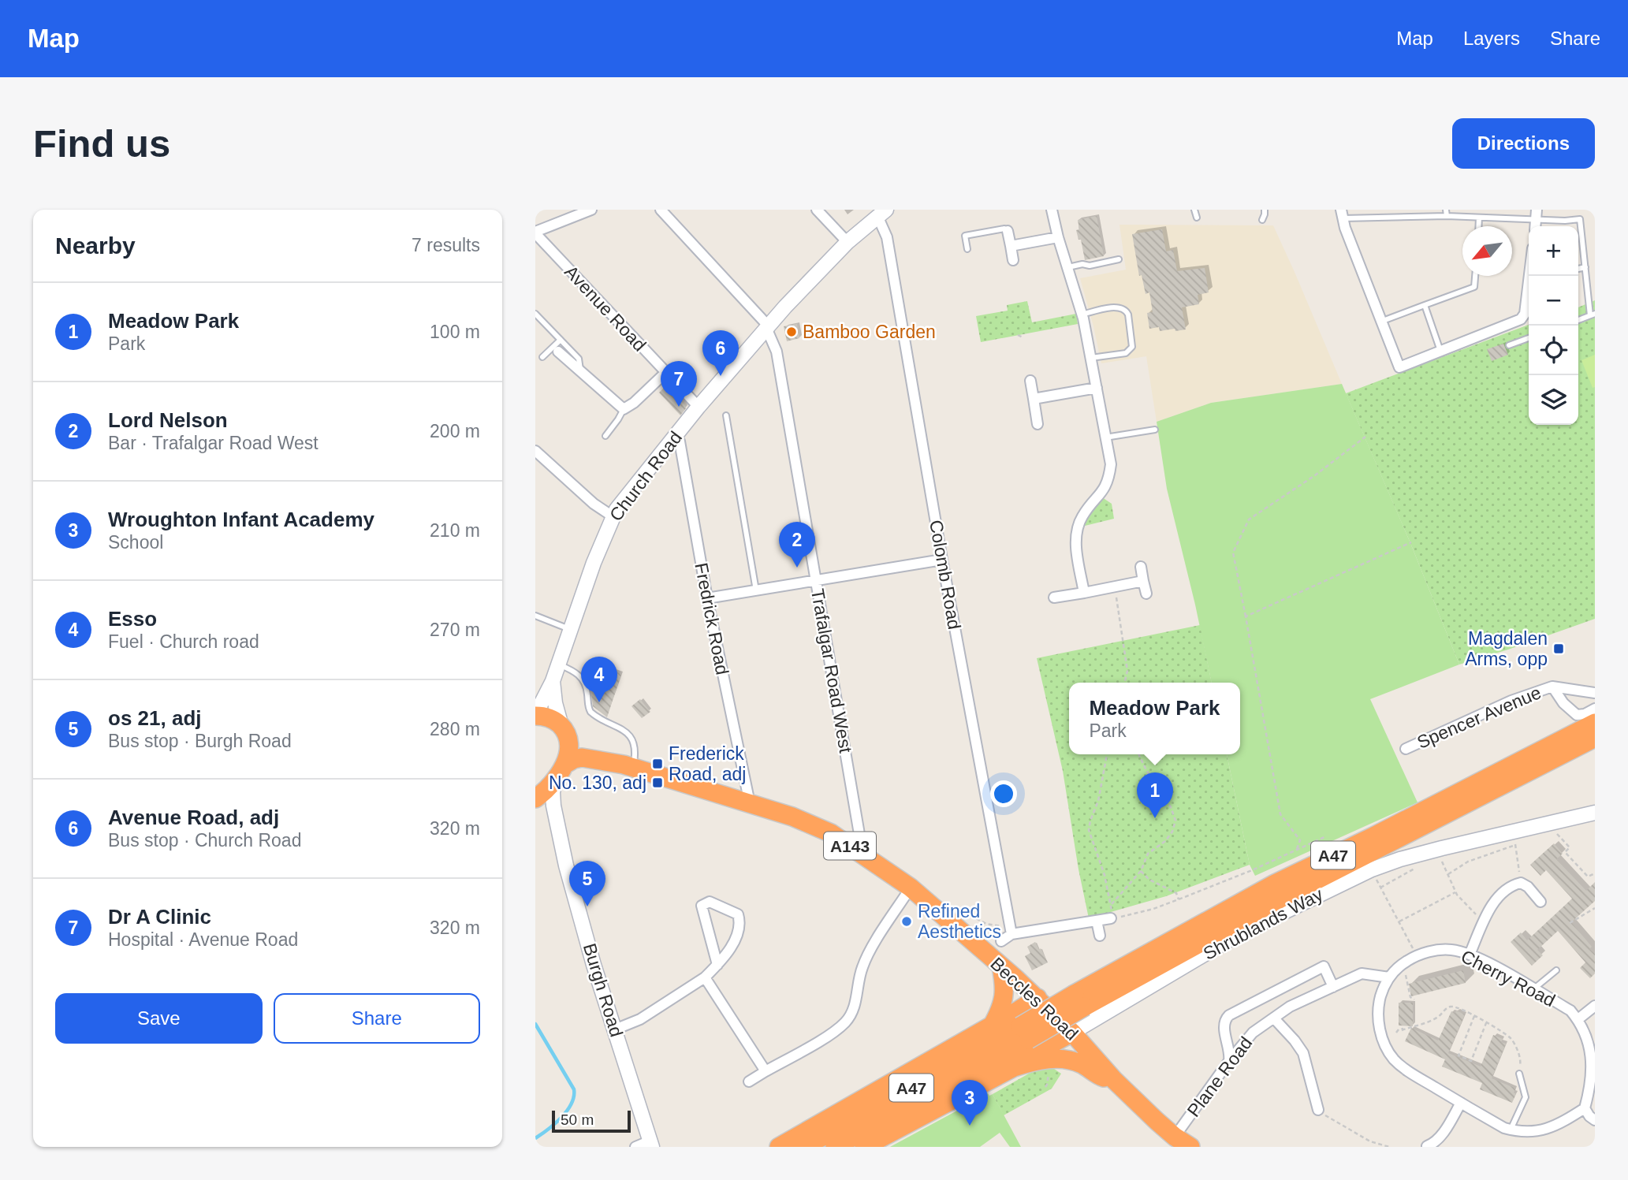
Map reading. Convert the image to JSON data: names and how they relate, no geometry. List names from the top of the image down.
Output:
{
  "streets": {
    "highway": ["A143", "A47", "Beccles Road"],
    "street": [
      "Avenue Road",
      "Church Road",
      "Colomb Road",
      "Fredrick Road",
      "Trafalgar Road West",
      "Spencer Avenue",
      "Shrublands Way",
      "Cherry Road",
      "Burgh Road",
      "Plane Road"
    ]
  },
  "crossings": [
    ["Avenue Road", "Church Road"],
    ["Church Road", "Colomb Road"],
    ["Church Road", "Fredrick Road"],
    ["Church Road", "Trafalgar Road West"],
    ["Fredrick Road", "Beccles Road"],
    ["Trafalgar Road West", "Beccles Road"],
    ["A47", "Shrublands Way"],
    ["A47", "Beccles Road"],
    ["Shrublands Way", "Beccles Road"],
    ["Cherry Road", "Plane Road"],
    ["Burgh Road", "Beccles Road"],
    ["Beccles Road", "Plane Road"]
  ],
  "places": {
    "other": ["Bamboo Garden", "Refined Aesthetics"],
    "transit": ["Magdalen Arms, opp", "Frederick Road, adj", "No. 130, adj"]
  },
  "scale_bar": "50 m",
  "north": "bottom left",
  "page": {
    "header": "Map",
    "nav": ["Map", "Layers", "Share"],
    "buttons": [
      "Directions",
      ["Save", "Share"]
    ],
    "title": "Find us",
    "heading": ["Nearby", "7 results"],
    "map_buttons": ["+", "−"],
    "list": [
      {
        "mark": "1",
        "name": "Meadow Park",
        "note": "Park",
        "value": "100 m"
      },
      {
        "mark": "2",
        "name": "Lord Nelson",
        "note": "Bar · Trafalgar Road West",
        "value": "200 m"
      },
      {
        "mark": "3",
        "name": "Wroughton Infant Academy",
        "note": "School",
        "value": "210 m"
      },
      {
        "mark": "4",
        "name": "Esso",
        "note": "Fuel · Church road",
        "value": "270 m"
      },
      {
        "mark": "5",
        "name": "os 21, adj",
        "note": "Bus stop · Burgh Road",
        "value": "280 m"
      },
      {
        "mark": "6",
        "name": "Avenue Road, adj",
        "note": "Bus stop · Church Road",
        "value": "320 m"
      },
      {
        "mark": "7",
        "name": "Dr A Clinic",
        "note": "Hospital · Avenue Road",
        "value": "320 m"
      }
    ],
    "pins": [
      "6",
      "7",
      "2",
      "4",
      "1",
      "5",
      "3"
    ],
    "popup": ["Meadow Park", "Park"],
    "scale": "50 m"
  }
}
